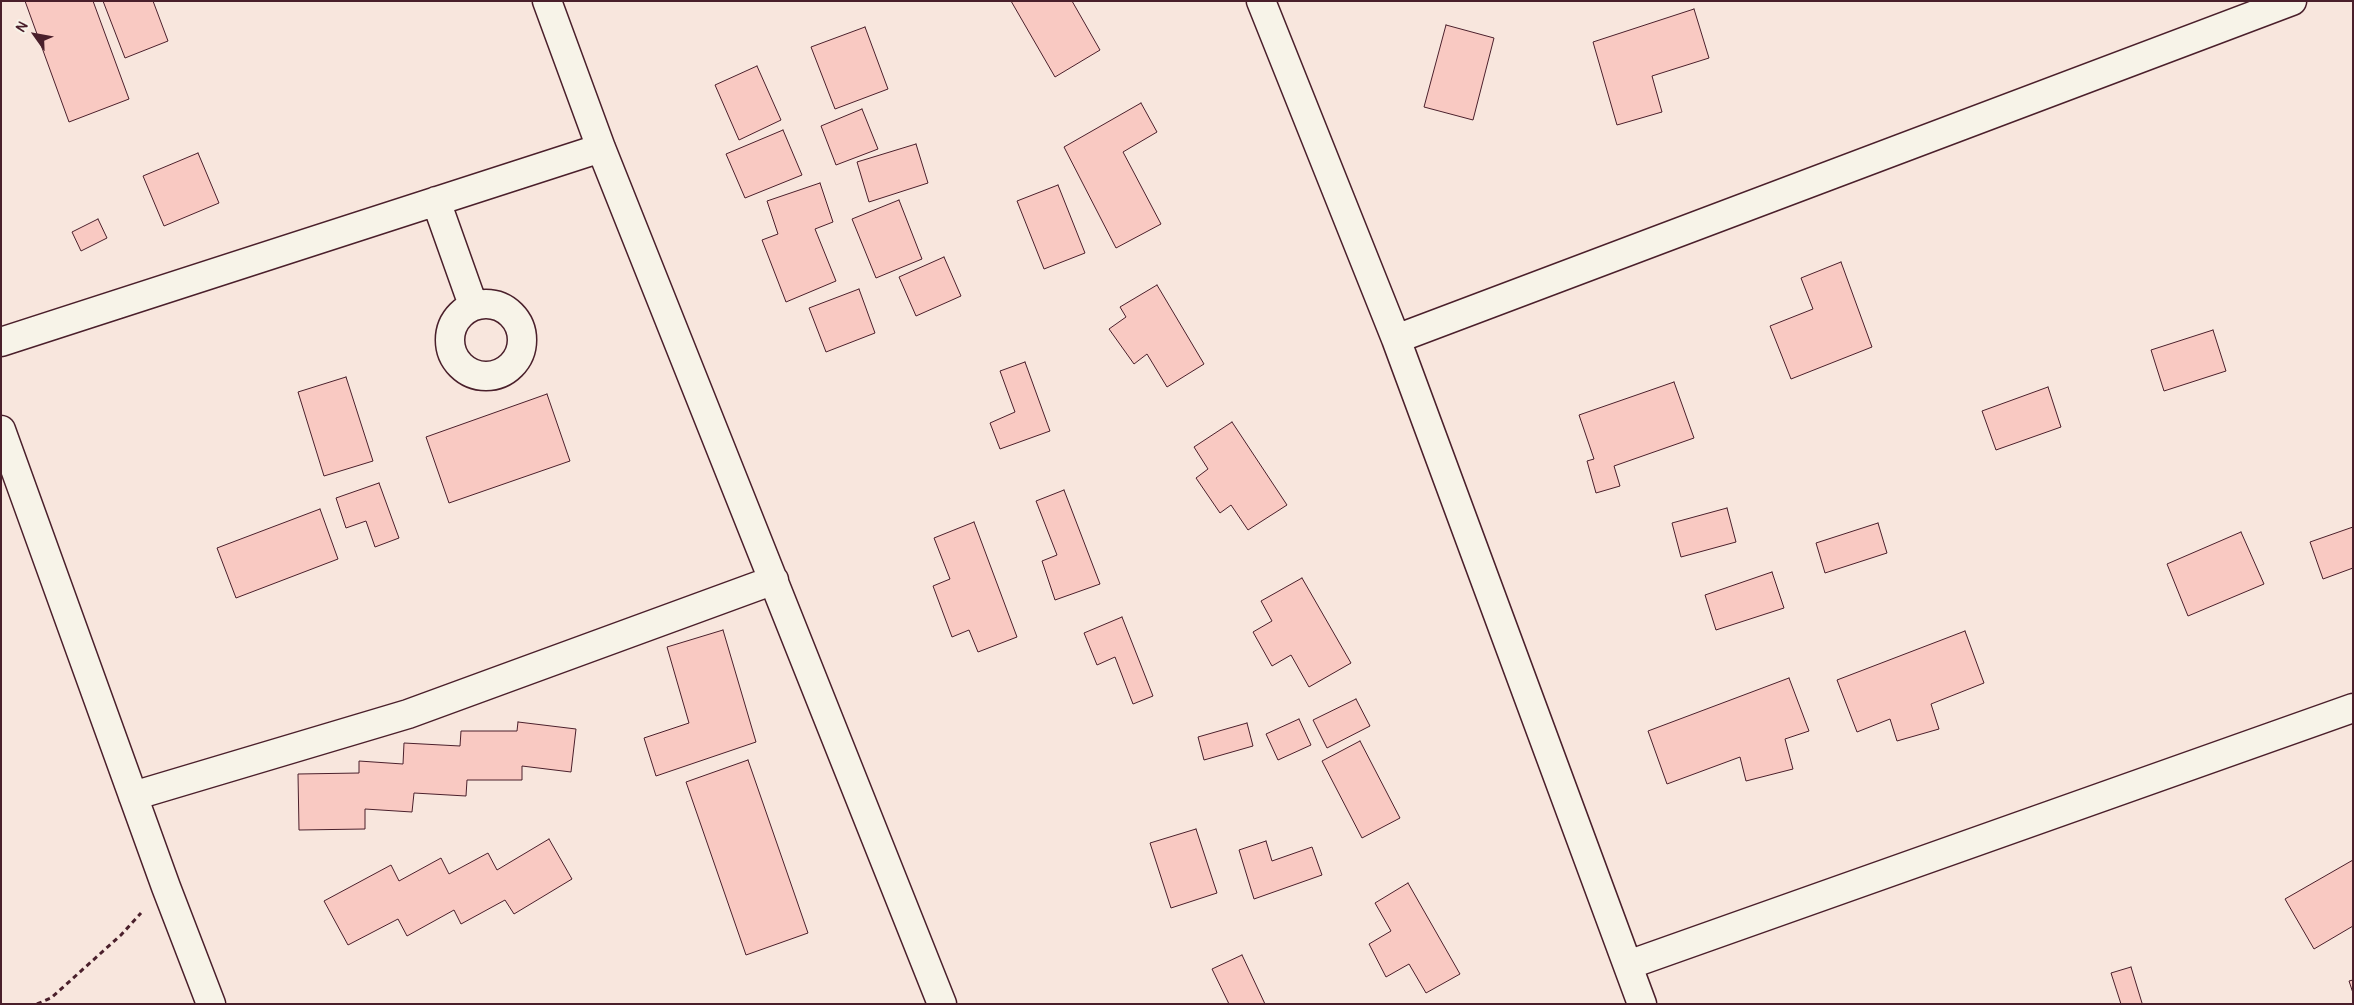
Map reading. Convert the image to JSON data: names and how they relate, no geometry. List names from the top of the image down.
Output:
{
  "north": "top left"
}
